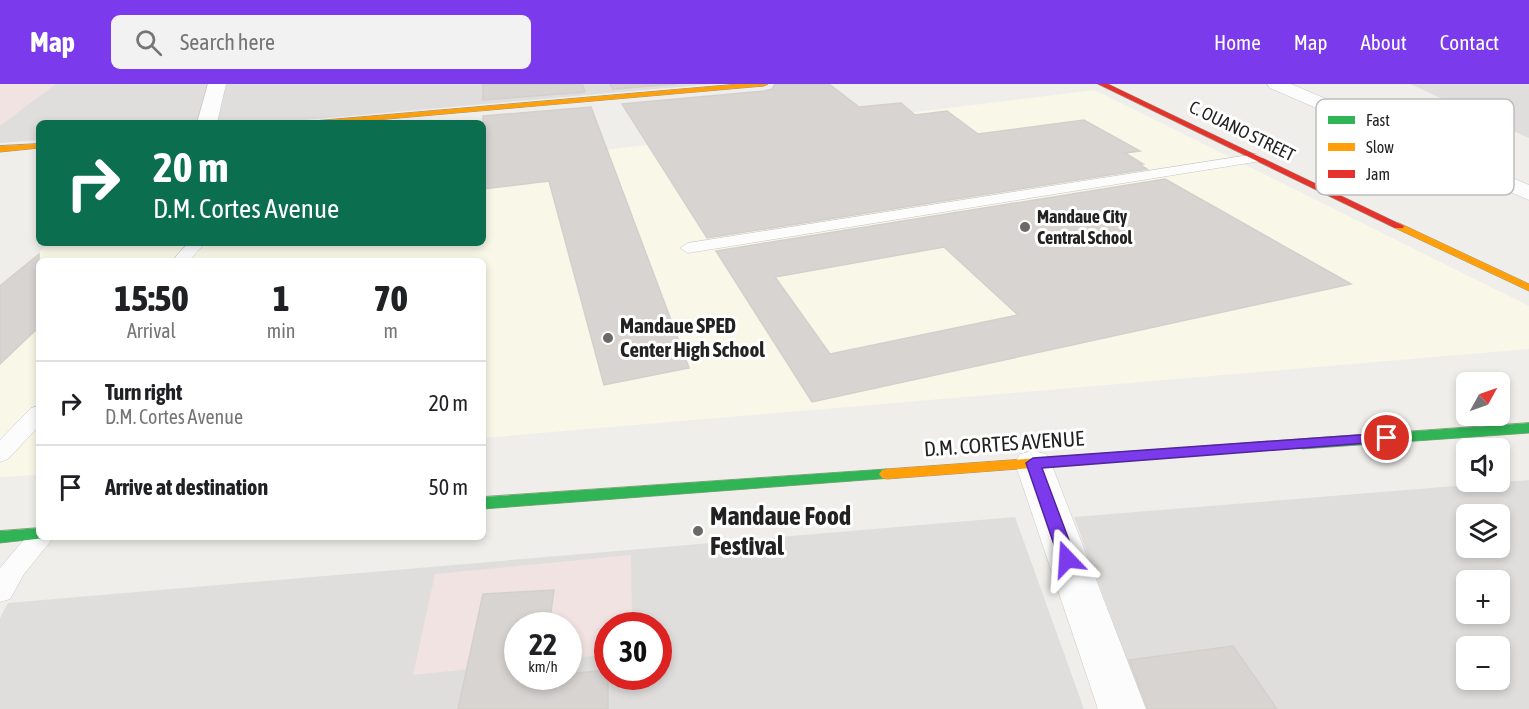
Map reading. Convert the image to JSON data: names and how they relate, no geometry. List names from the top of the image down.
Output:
{
  "streets": {
    "main road": ["C. OUANO STREET", "D.M. CORTES AVENUE"]
  },
  "places": ["Mandaue City Central School", "Mandaue SPED Center High School", "Mandaue Food Festival"],
  "legend": ["Fast", "Slow", "Jam"],
  "north": "top right",
  "page": {
    "header": "Map",
    "search": "Search here",
    "nav": [
      "Home",
      "Map",
      "About",
      "Contact"
    ],
    "turn": ["20 m", "D.M. Cortes Avenue"],
    "eta": [
      "15:50",
      "Arrival",
      "1",
      "min",
      "70",
      "m"
    ],
    "list": [
      {
        "name": "Turn right",
        "note": "D.M. Cortes Avenue",
        "value": "20 m"
      },
      {
        "name": "Arrive at destination",
        "value": "50 m"
      }
    ],
    "map_buttons": ["+", "−"],
    "speed": "22 km/h",
    "limit": "30"
  }
}
